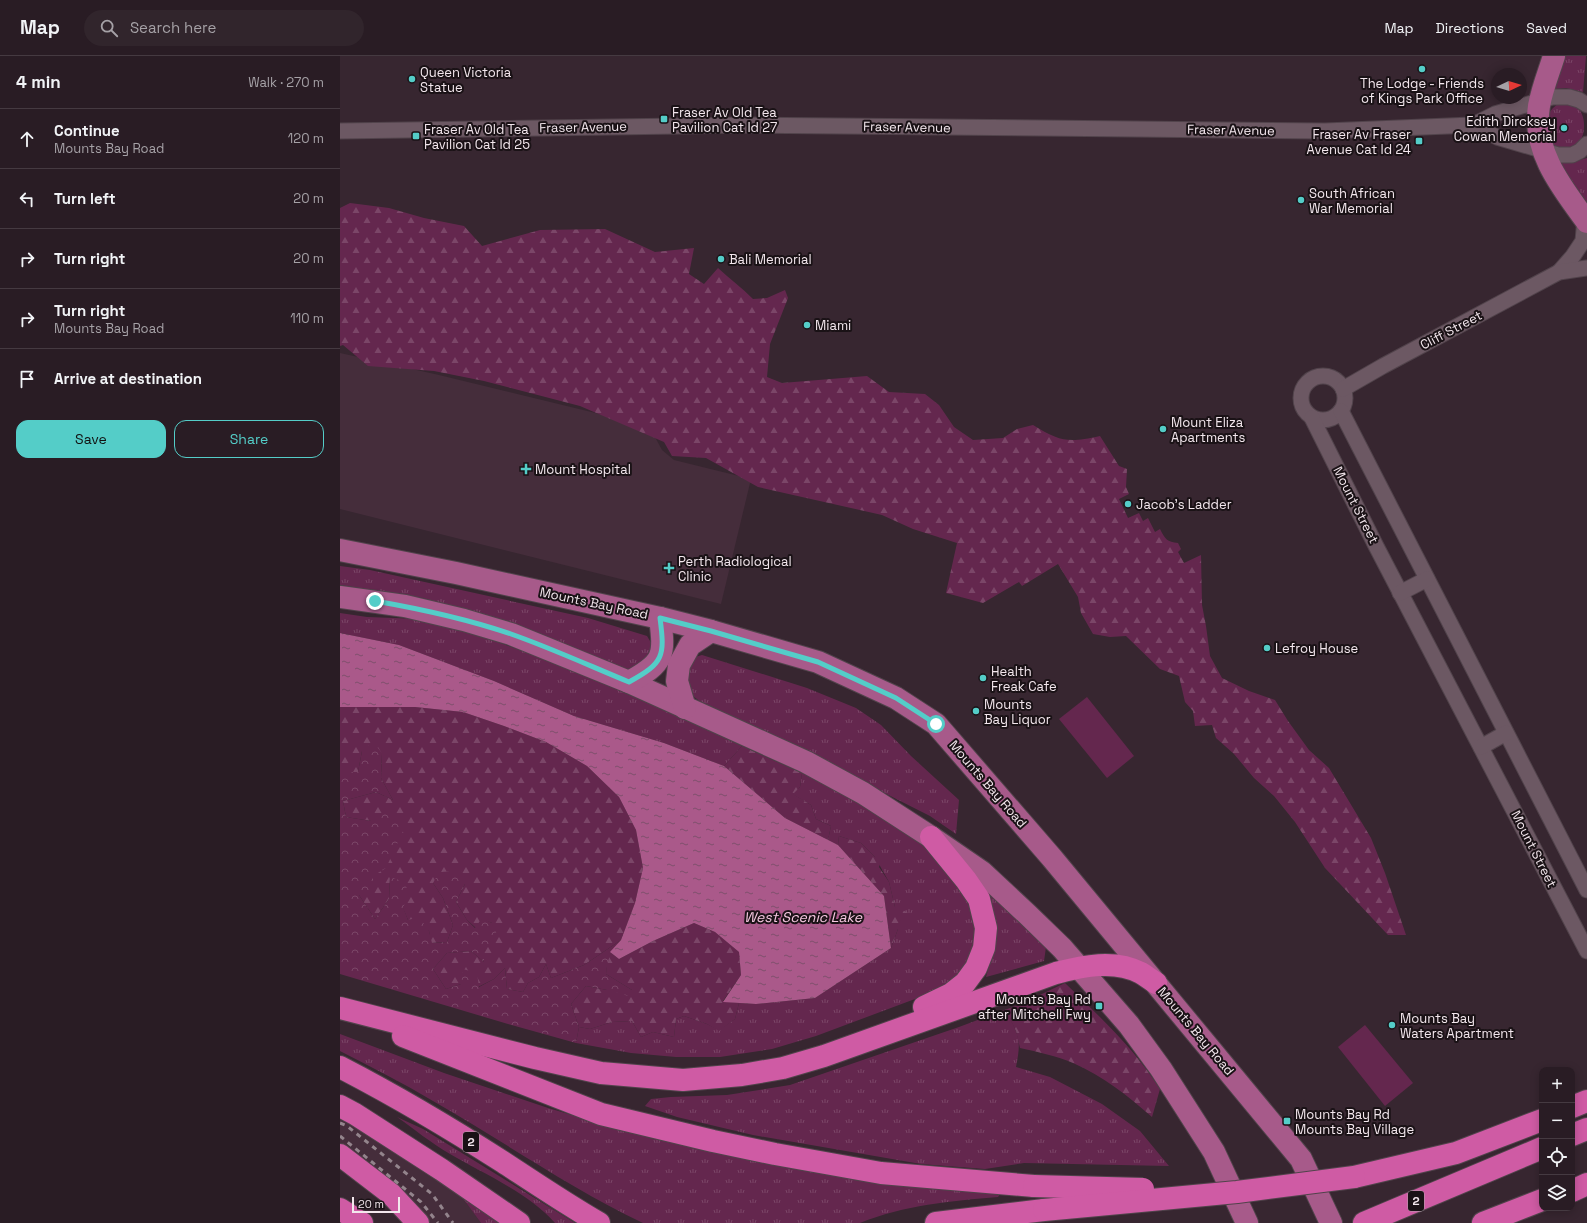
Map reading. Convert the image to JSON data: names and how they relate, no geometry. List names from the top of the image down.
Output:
{
  "streets": {
    "highway": ["2"],
    "main road": ["Mounts Bay Road"],
    "street": ["Fraser Avenue", "Cliff Street", "Mount Street"]
  },
  "crossings": [
    ["Cliff Street", "Mount Street"]
  ],
  "water": ["West Scenic Lake"],
  "places": {
    "other": [
      "The Lodge - Friends of Kings Park Office",
      "Queen Victoria Statue",
      "Edith Dircksey Cowan Memorial",
      "South African War Memorial",
      "Bali Memorial",
      "Miami",
      "Mount Eliza Apartments",
      "Jacob's Ladder",
      "Lefroy House",
      "Health Freak Cafe",
      "Mounts Bay Liquor",
      "Mounts Bay Waters Apartment"
    ],
    "transit": [
      "Fraser Av Old Tea Pavilion Cat Id 27",
      "Fraser Av Old Tea Pavilion Cat Id 25",
      "Fraser Av Fraser Avenue Cat Id 24",
      "Mounts Bay Rd after Mitchell Fwy",
      "Mounts Bay Rd Mounts Bay Village"
    ],
    "health": ["Mount Hospital", "Perth Radiological Clinic"]
  },
  "scale_bar": "20 m",
  "north": "right",
  "page": {
    "header": "Map",
    "search": "Search here",
    "nav": ["Map", "Directions", "Saved"],
    "heading": ["4 min", "Walk · 270 m"],
    "list": [
      ["Continue", "Mounts Bay Road", "120 m"],
      ["Turn left", "20 m"],
      ["Turn right", "20 m"],
      ["Turn right", "Mounts Bay Road", "110 m"],
      "Arrive at destination"
    ],
    "buttons": ["Save", "Share"],
    "map_buttons": ["+", "−"],
    "scale": "20 m"
  }
}
